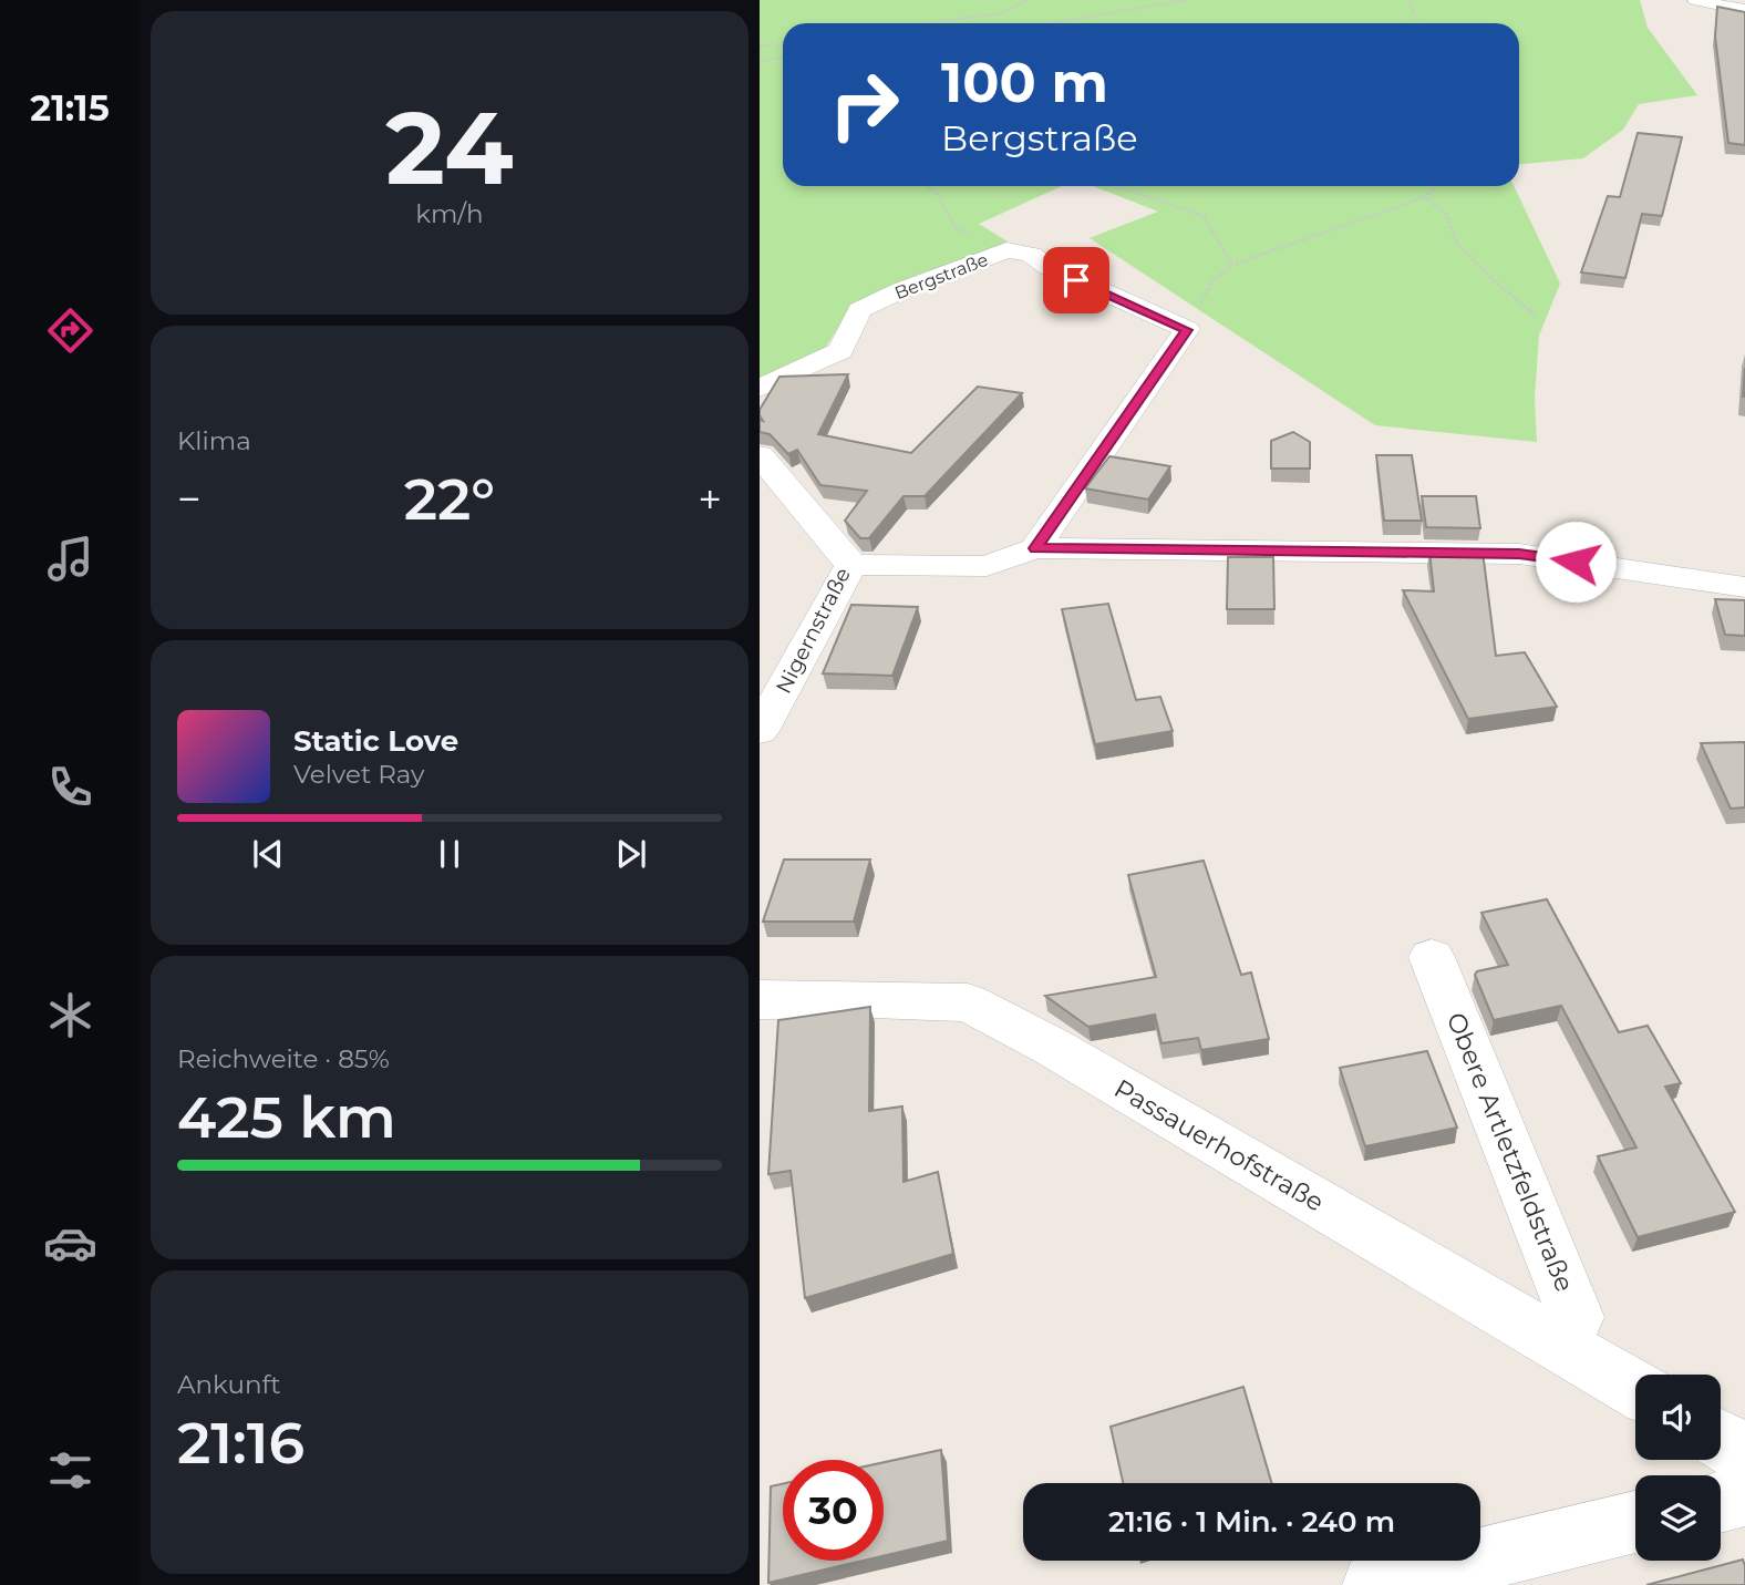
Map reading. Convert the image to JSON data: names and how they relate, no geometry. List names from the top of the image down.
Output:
{
  "streets": {
    "street": [
      "Bergstraße",
      "Nigernstraße",
      "Passauerhofstraße",
      "Obere Artletzfeldstraße"
    ]
  },
  "crossings": [
    ["Passauerhofstraße", "Obere Artletzfeldstraße"]
  ],
  "page": {
    "tabs": "21:15",
    "tile": [
      ["24", "km/h"],
      "Klima",
      ["Reichweite · 85%", "425 km"],
      ["Ankunft", "21:16"]
    ],
    "turn": ["100 m", "Bergstraße"],
    "heat": ["−", "22°", "+"],
    "song": ["Static Love", "Velvet Ray"],
    "limit": "30",
    "trip": "21:16 · 1 Min. · 240 m"
  }
}
